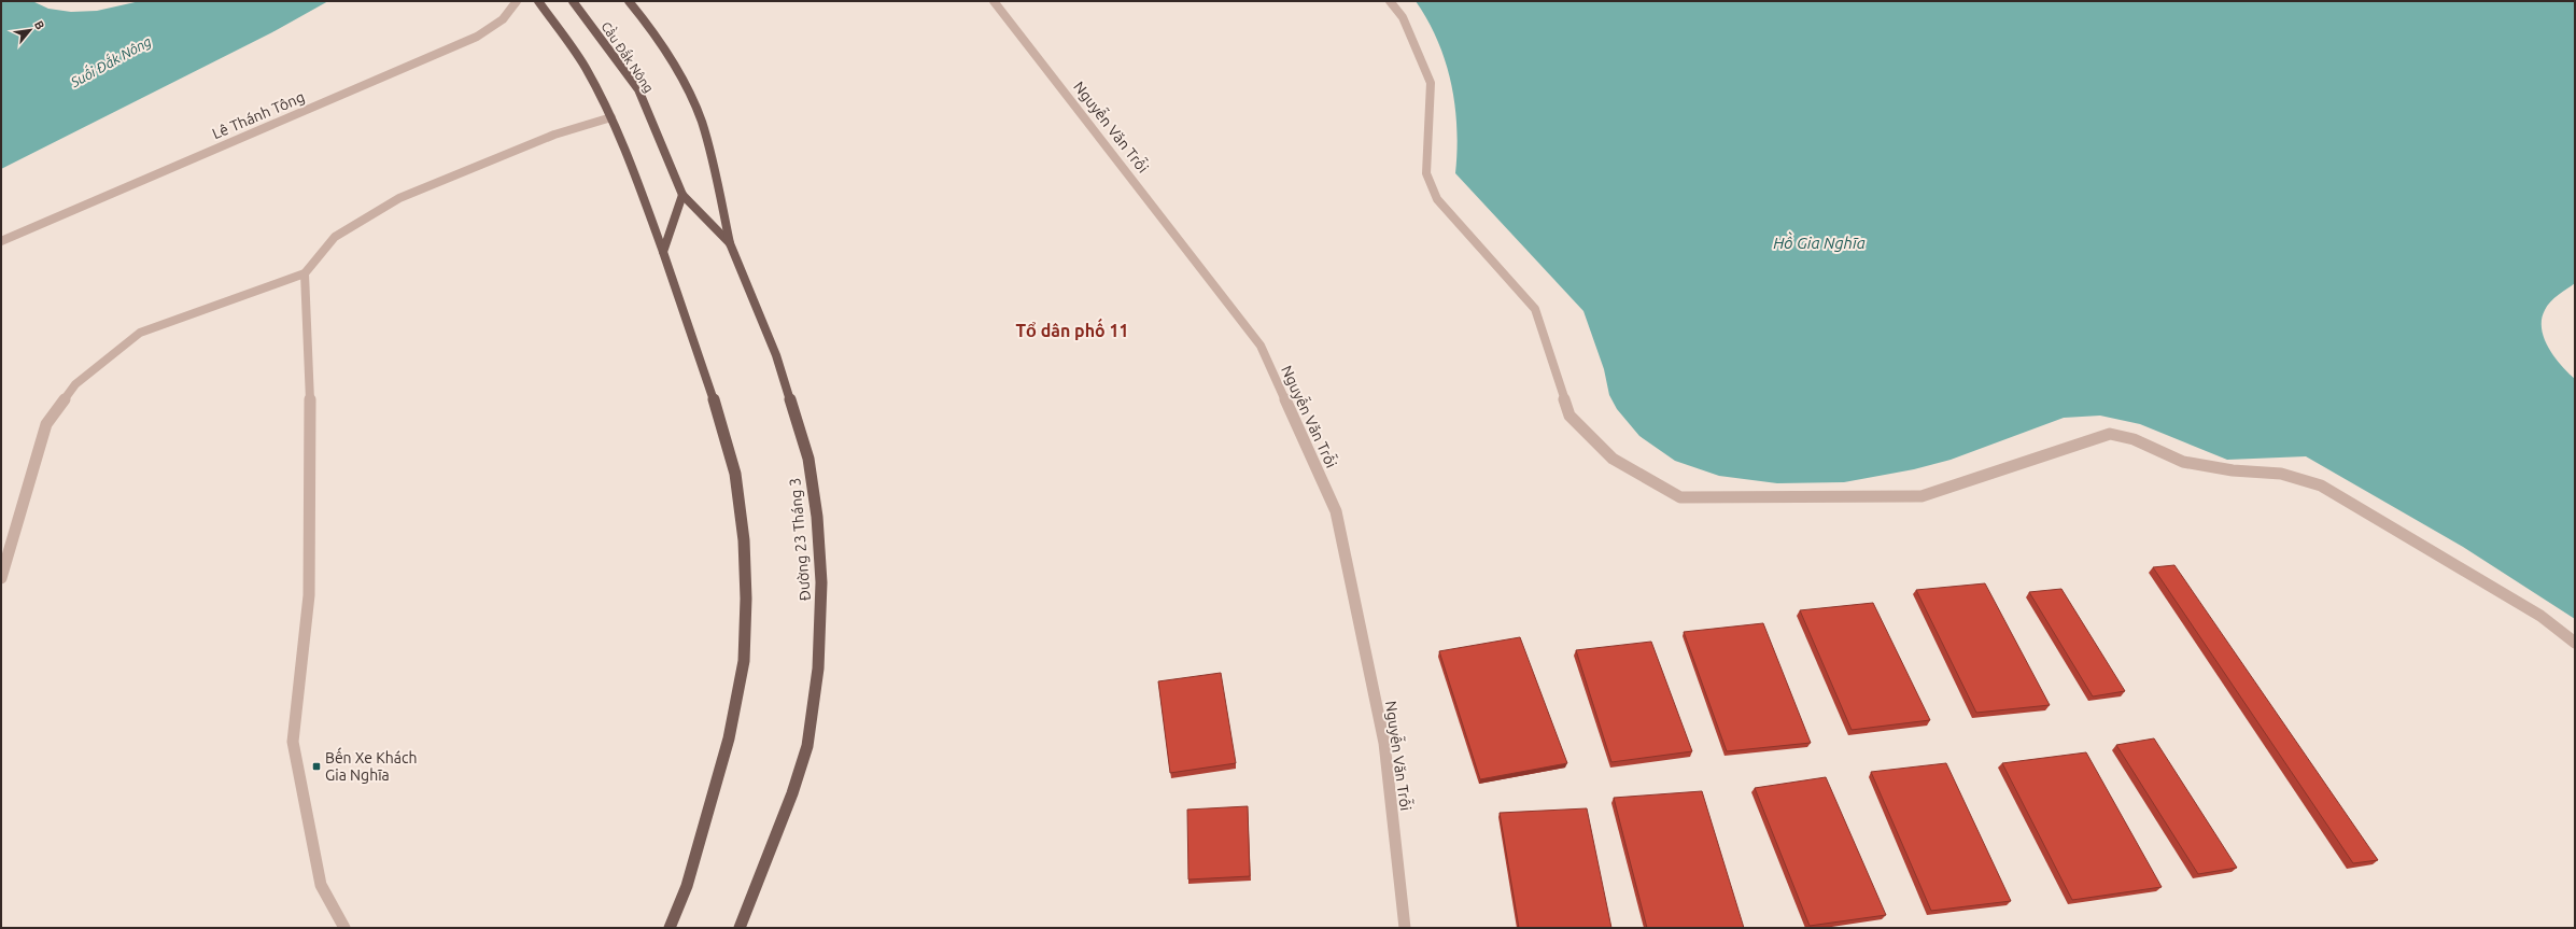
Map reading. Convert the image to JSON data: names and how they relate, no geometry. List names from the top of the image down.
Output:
{
  "streets": {
    "main road": ["Cầu Đắk Nông", "Đường 23 Tháng 3"],
    "street": ["Lê Thánh Tông", "Nguyễn Văn Trỗi"]
  },
  "crossings": [
    ["Cầu Đắk Nông", "Đường 23 Tháng 3"]
  ],
  "districts": ["Tổ dân phố 11"],
  "water": ["Suối Đắk Nông", "Hồ Gia Nghĩa"],
  "places": {
    "transit": ["Bến Xe Khách Gia Nghĩa"]
  },
  "north": "top right"
}
